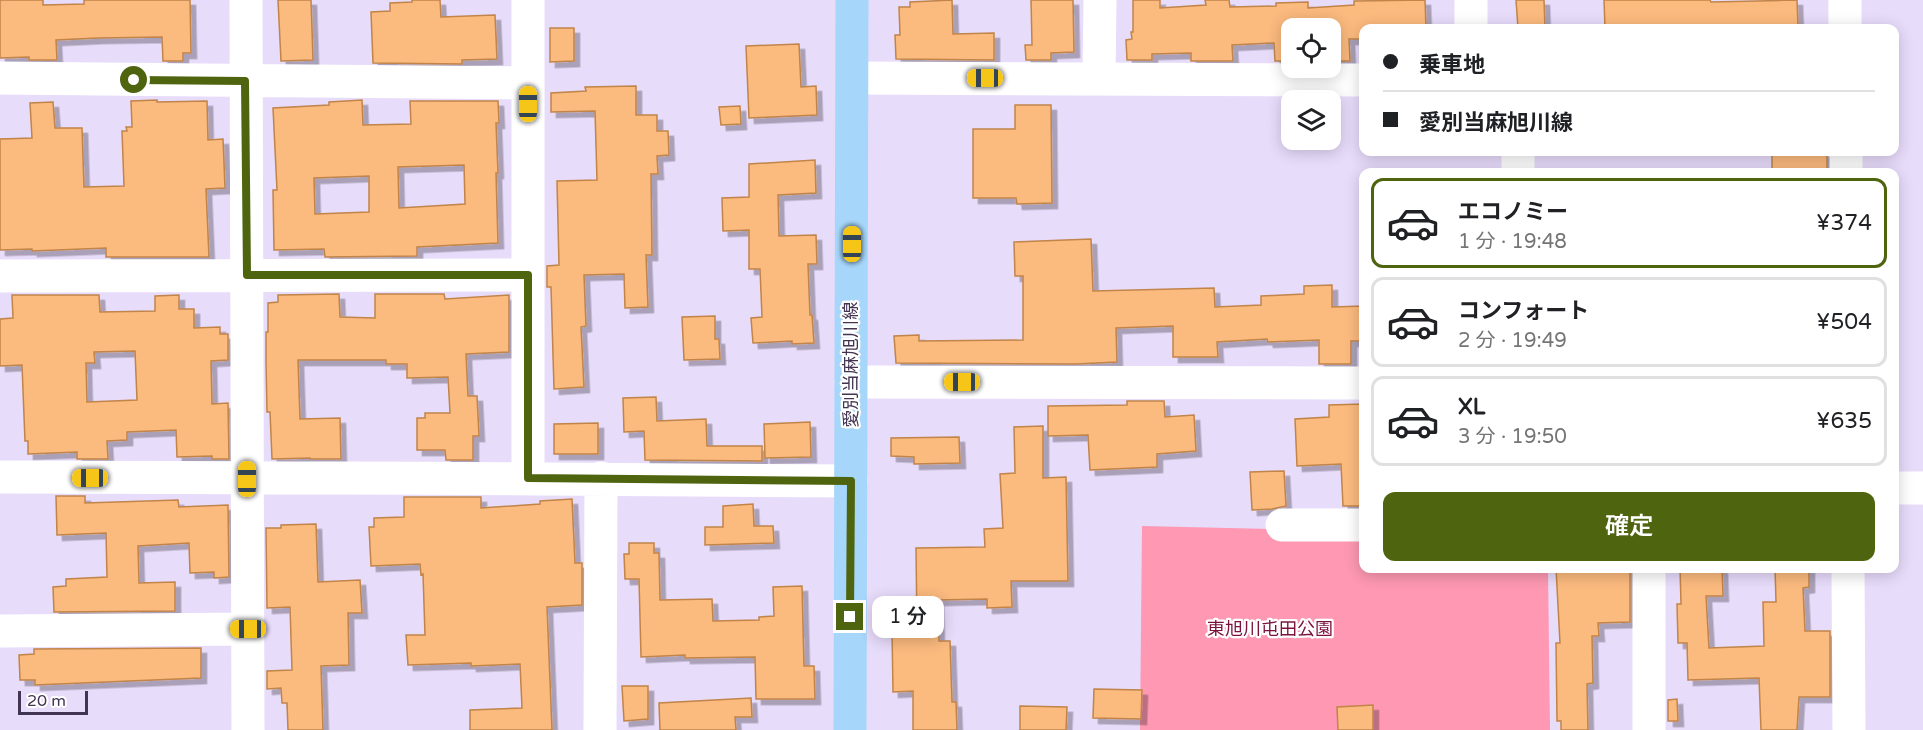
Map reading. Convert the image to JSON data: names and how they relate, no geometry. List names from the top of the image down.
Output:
{
  "streets": {
    "main road": ["愛別当麻旭川線"]
  },
  "parks": ["東旭川屯田公園"],
  "scale_bar": "20 m",
  "page": {
    "banner": ["乗車地", "愛別当麻旭川線"],
    "list": [
      {
        "name": "エコノミー",
        "note": "1 分 · 19:48",
        "value": "¥374"
      },
      {
        "name": "コンフォート",
        "note": "2 分 · 19:49",
        "value": "¥504"
      },
      {
        "name": "XL",
        "note": "3 分 · 19:50",
        "value": "¥635"
      }
    ],
    "buttons": "確定",
    "bubble": "1 分",
    "scale": "20 m"
  }
}
